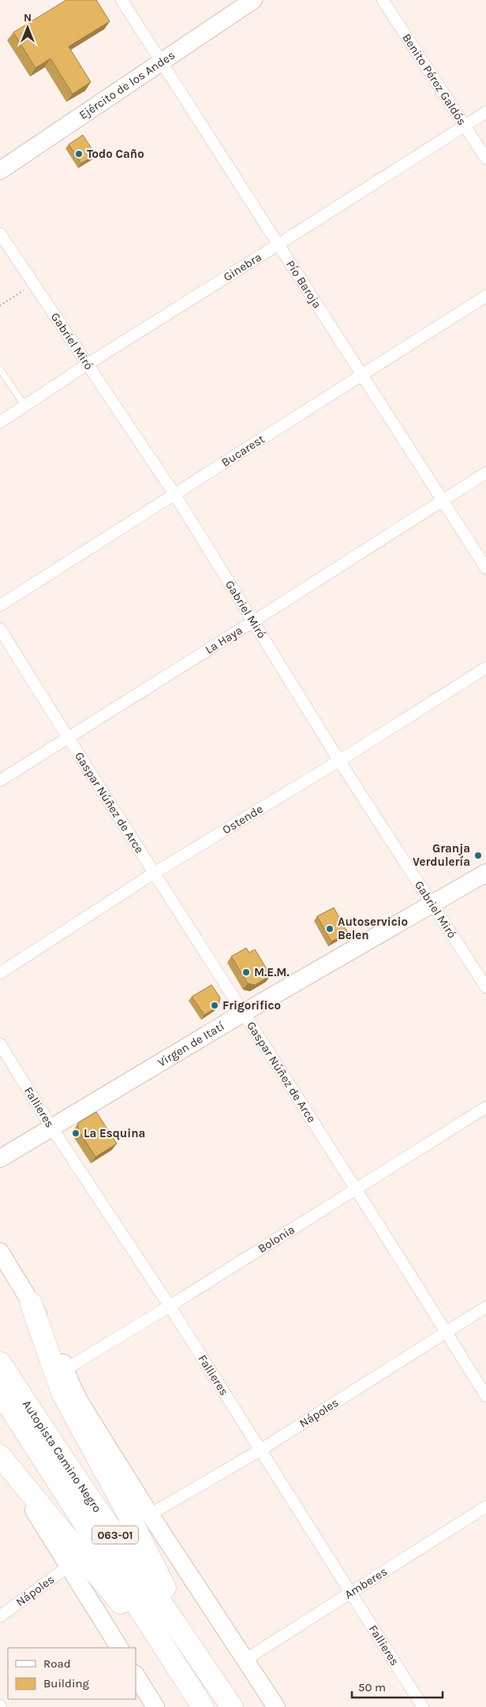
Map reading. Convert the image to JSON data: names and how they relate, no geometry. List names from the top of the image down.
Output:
{
  "streets": {
    "highway": ["Autopista Camino Negro", "063-01"],
    "street": [
      "Benito Pérez Galdós",
      "Ejército de los Andes",
      "Ginebra",
      "Pío Baroja",
      "Gabriel Miró",
      "Bucarest",
      "La Haya",
      "Gaspar Núñez de Arce",
      "Ostende",
      "Virgen de Itatí",
      "Fallieres",
      "Bolonia",
      "Nápoles",
      "Amberes"
    ]
  },
  "crossings": [
    ["Benito Pérez Galdós", "Ginebra"],
    ["Ejército de los Andes", "Pío Baroja"],
    ["Ginebra", "Pío Baroja"],
    ["Ginebra", "Gabriel Miró"],
    ["Pío Baroja", "Bucarest"],
    ["Pío Baroja", "La Haya"],
    ["Gabriel Miró", "Bucarest"],
    ["Gabriel Miró", "La Haya"],
    ["Gabriel Miró", "Ostende"],
    ["Gabriel Miró", "Virgen de Itatí"],
    ["La Haya", "Gaspar Núñez de Arce"],
    ["Gaspar Núñez de Arce", "Ostende"],
    ["Gaspar Núñez de Arce", "Virgen de Itatí"],
    ["Gaspar Núñez de Arce", "Bolonia"],
    ["Gaspar Núñez de Arce", "Nápoles"],
    ["Virgen de Itatí", "Fallieres"],
    ["Fallieres", "Bolonia"],
    ["Fallieres", "Nápoles"],
    ["Fallieres", "Amberes"]
  ],
  "places": [
    "Todo Caño",
    "Granja Verdulería",
    "Autoservicio Belen",
    "M.E.M.",
    "Frigorifico",
    "La Esquina"
  ],
  "legend": ["Road", "Building"],
  "scale_bar": "50 m",
  "north": "top"
}
